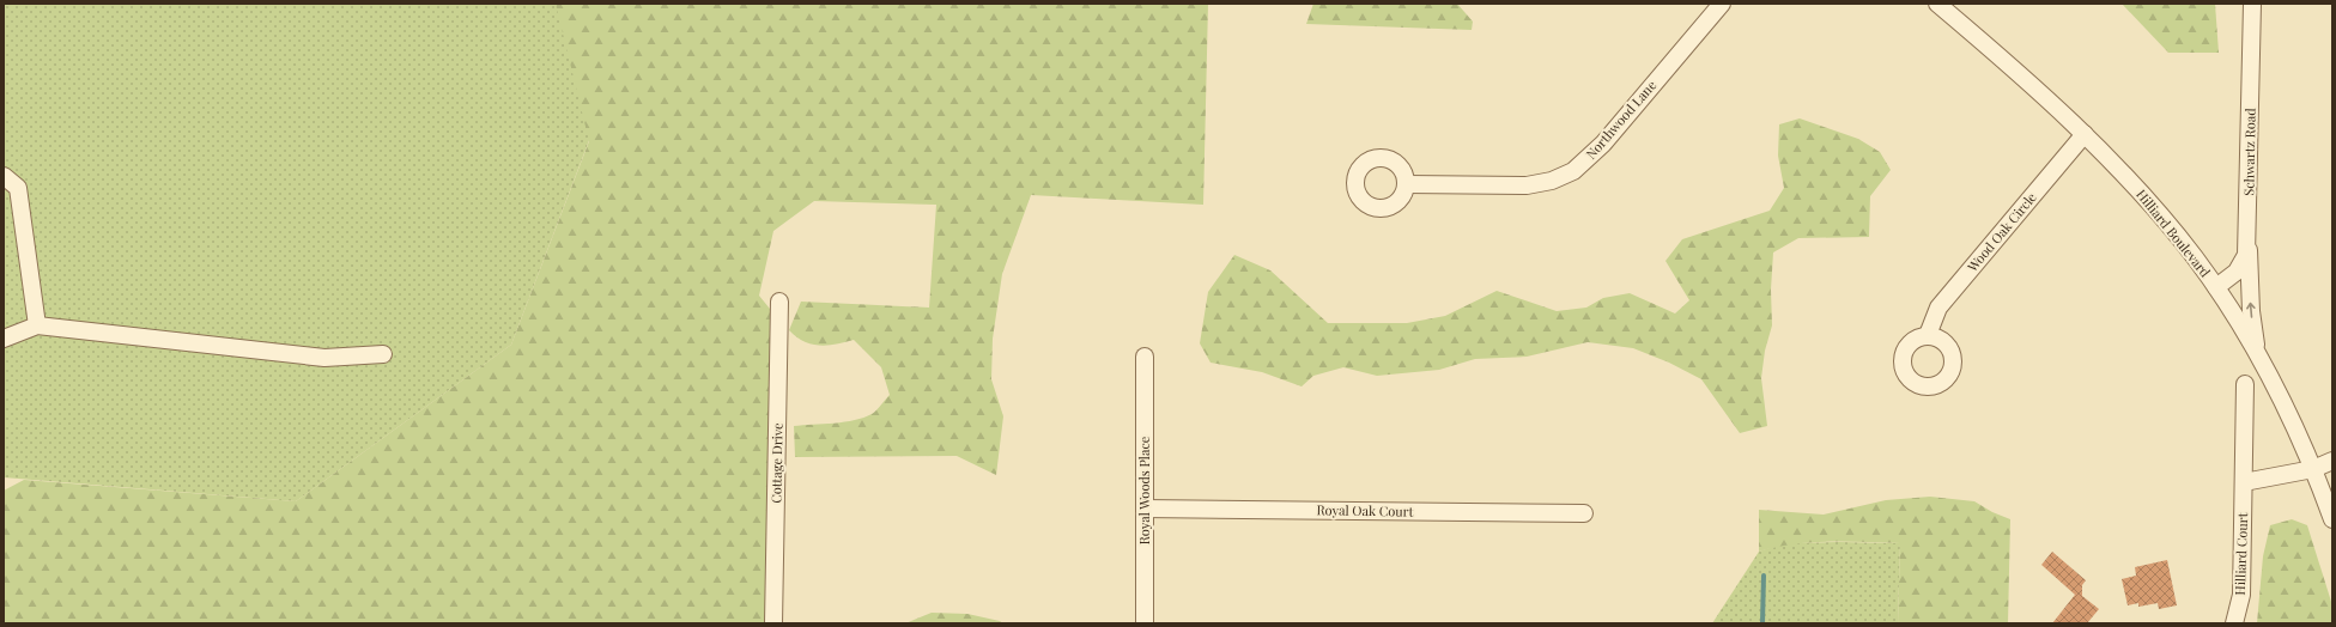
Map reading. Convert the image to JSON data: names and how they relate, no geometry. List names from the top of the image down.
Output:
{
  "streets": {
    "street": [
      "Northwood Lane",
      "Schwartz Road",
      "Wood Oak Circle",
      "Hilliard Boulevard",
      "Cottage Drive",
      "Royal Woods Place",
      "Royal Oak Court",
      "Hilliard Court"
    ]
  },
  "crossings": [
    ["Schwartz Road", "Hilliard Boulevard"],
    ["Wood Oak Circle", "Hilliard Boulevard"],
    ["Royal Woods Place", "Royal Oak Court"]
  ]
}
